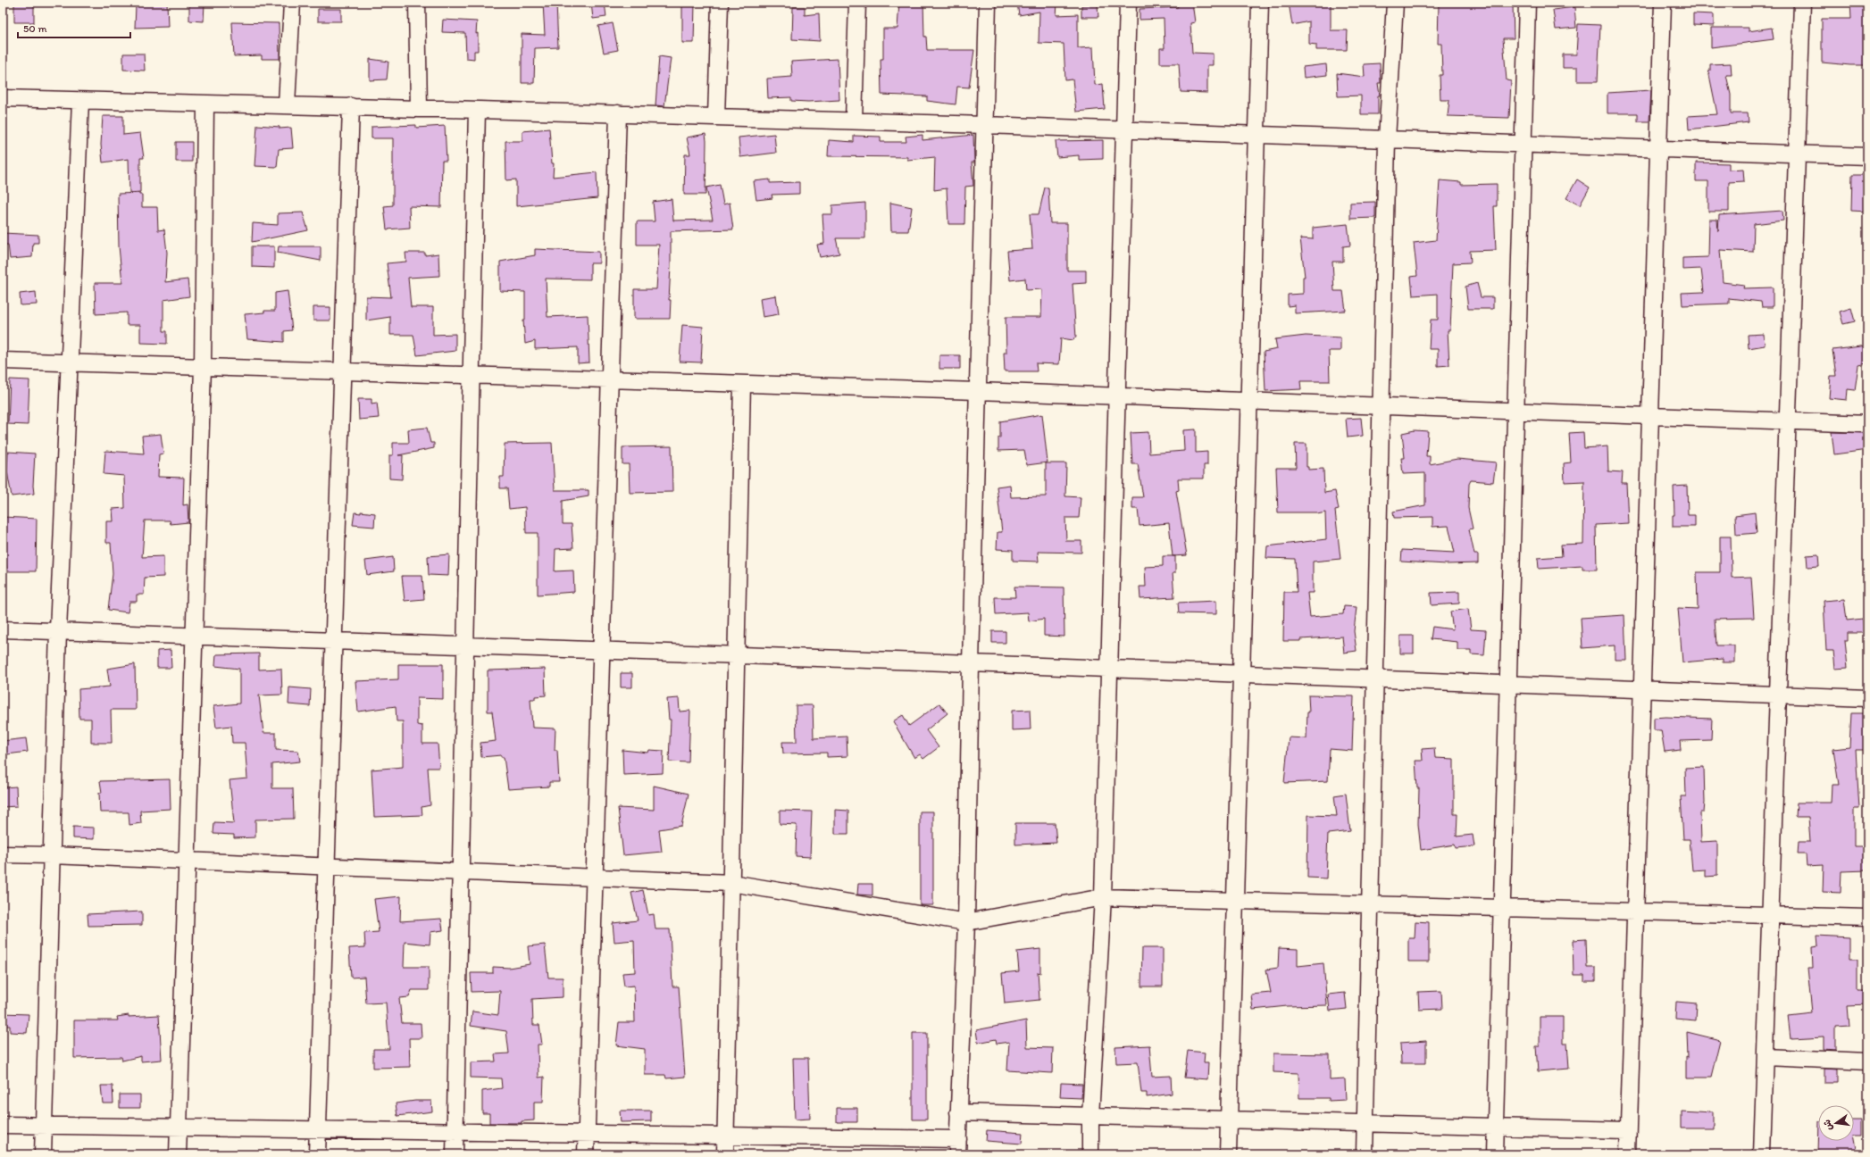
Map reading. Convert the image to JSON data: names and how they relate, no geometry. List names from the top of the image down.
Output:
{
  "scale_bar": "50 m",
  "north": "left"
}
